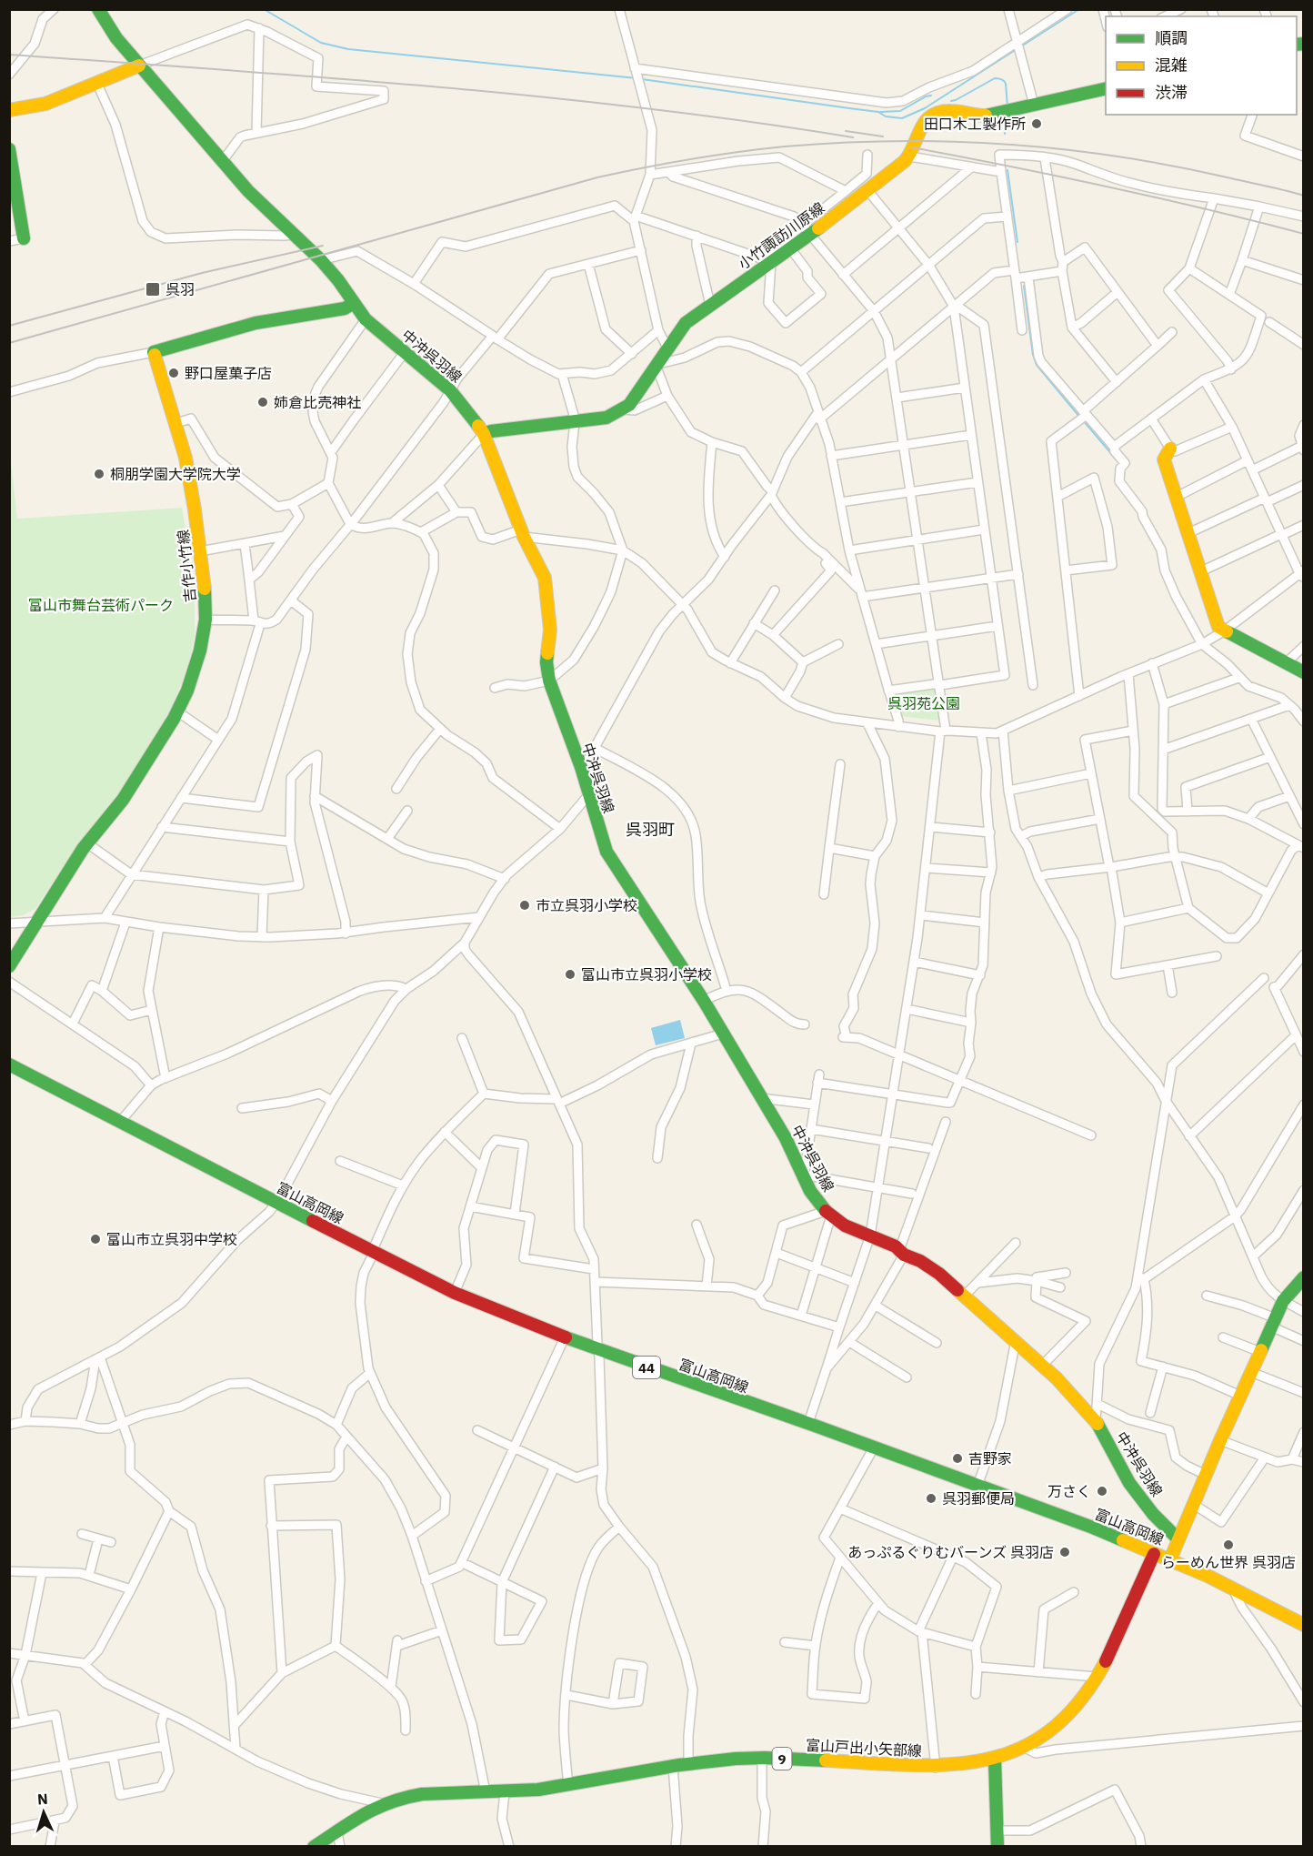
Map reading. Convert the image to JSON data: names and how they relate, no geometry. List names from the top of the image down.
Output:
{
  "streets": {
    "main road": [
      "小竹諏訪川原線",
      "中沖呉羽線",
      "吉作小竹線",
      "富山高岡線",
      "44",
      "富山戸出小矢部線",
      "9"
    ]
  },
  "crossings": [
    ["富山高岡線", "富山戸出小矢部線"]
  ],
  "districts": ["呉羽町"],
  "parks": ["富山市舞台芸術パーク", "呉羽苑公園"],
  "places": {
    "other": [
      "田口木工製作所",
      "野口屋菓子店",
      "姉倉比売神社",
      "桐朋学園大学院大学",
      "市立呉羽小学校",
      "富山市立呉羽小学校",
      "富山市立呉羽中学校",
      "吉野家",
      "万さく",
      "呉羽郵便局",
      "らーめん世界 呉羽店",
      "あっぷるぐりむバーンズ 呉羽店"
    ],
    "transit": ["呉羽"]
  },
  "legend": ["順調", "混雑", "渋滞"],
  "north": "top"
}
